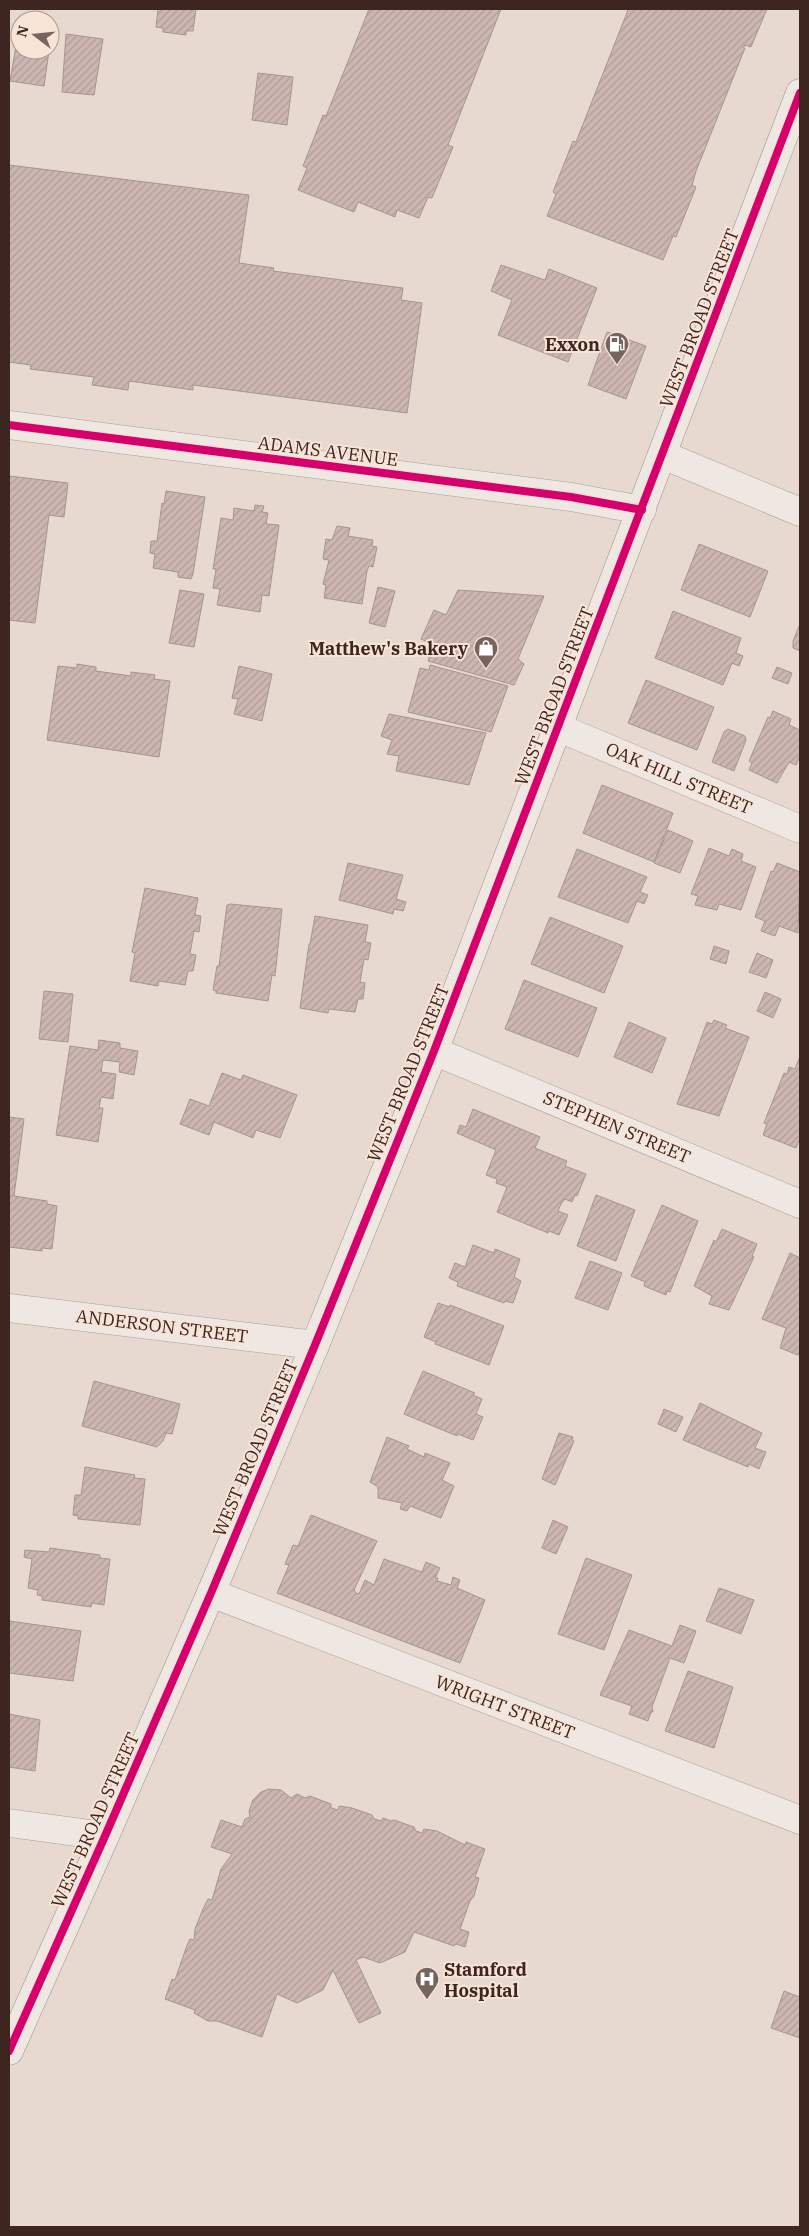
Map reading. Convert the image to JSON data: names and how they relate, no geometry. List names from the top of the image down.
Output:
{
  "streets": {
    "street": [
      "WEST BROAD STREET",
      "ADAMS AVENUE",
      "OAK HILL STREET",
      "STEPHEN STREET",
      "ANDERSON STREET",
      "WRIGHT STREET"
    ]
  },
  "crossings": [
    ["WEST BROAD STREET", "ADAMS AVENUE"],
    ["WEST BROAD STREET", "OAK HILL STREET"],
    ["WEST BROAD STREET", "STEPHEN STREET"],
    ["WEST BROAD STREET", "ANDERSON STREET"],
    ["WEST BROAD STREET", "WRIGHT STREET"]
  ],
  "places": {
    "fuel station": ["Exxon"],
    "shop": ["Matthew's Bakery"],
    "hospital": ["Stamford Hospital"]
  },
  "north": "left"
}
